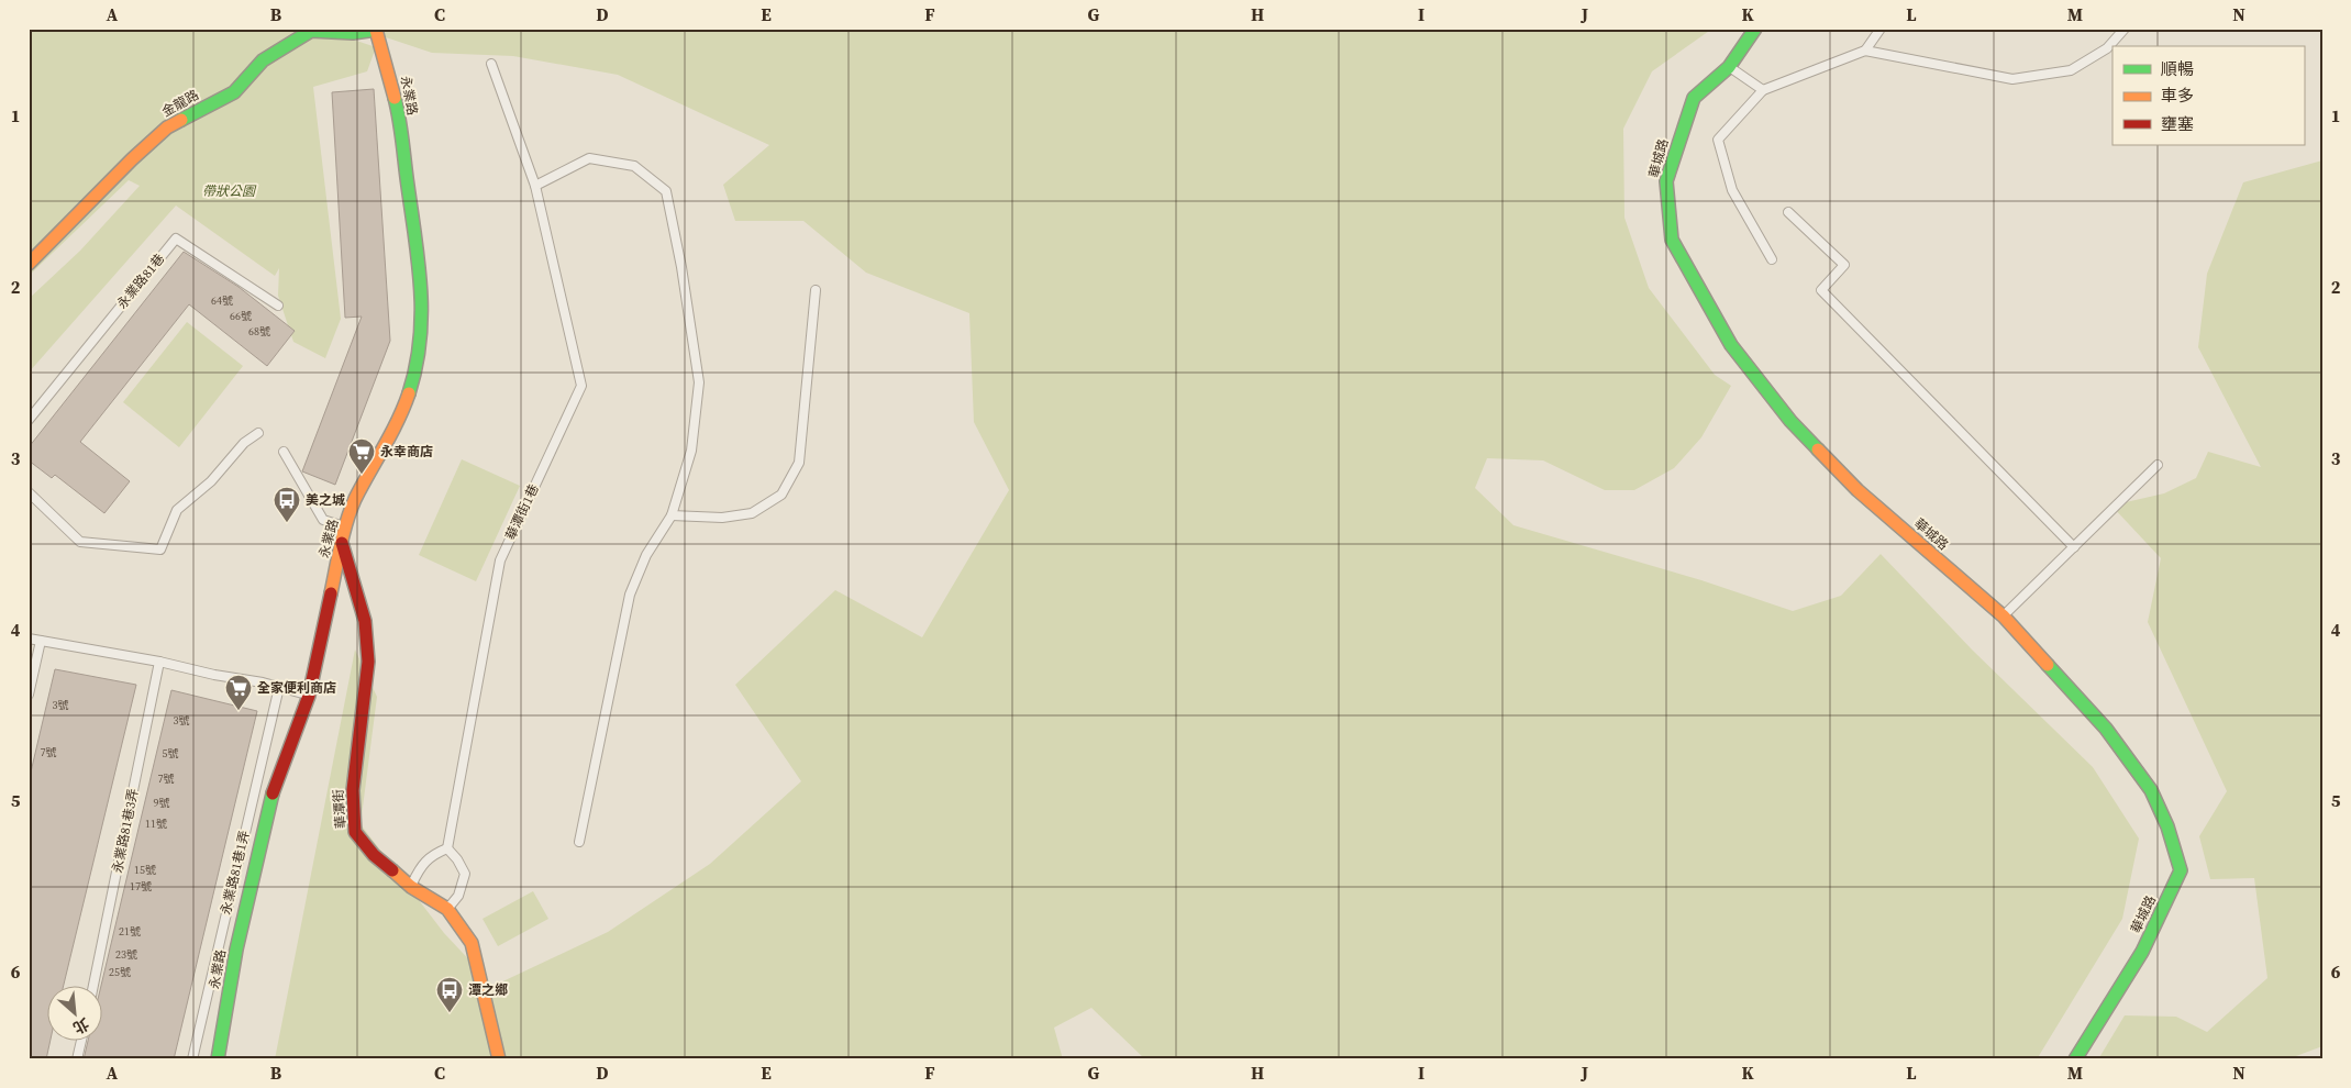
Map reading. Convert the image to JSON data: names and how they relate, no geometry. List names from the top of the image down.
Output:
{
  "streets": {
    "street": [
      "永業路",
      "金龍路",
      "華城路",
      "華潭街"
    ],
    "lane": [
      "永業路81巷",
      "華潭街1巷",
      "永業路81巷3弄",
      "永業路81巷1弄"
    ]
  },
  "crossings": [
    ["永業路", "金龍路"],
    ["永業路", "華潭街"],
    ["華潭街1巷", "華潭街"]
  ],
  "parks": ["帶狀公園"],
  "places": {
    "supermarket": ["永幸商店", "全家便利商店"],
    "bus stop": ["美之城", "潭之鄉"]
  },
  "house_numbers": [
    "64號",
    "66號",
    "68號",
    "3號",
    "3號",
    "7號",
    "5號",
    "7號",
    "9號",
    "11號",
    "15號",
    "17號",
    "21號",
    "23號",
    "25號"
  ],
  "legend": ["順暢", "車多", "壅塞"],
  "north": "bottom right",
  "grid": {
    "columns": [
      "A",
      "B",
      "C",
      "D",
      "E",
      "F",
      "G",
      "H",
      "I",
      "J",
      "K",
      "L",
      "M",
      "N"
    ],
    "rows": [
      "1",
      "2",
      "3",
      "4",
      "5",
      "6"
    ]
  }
}
